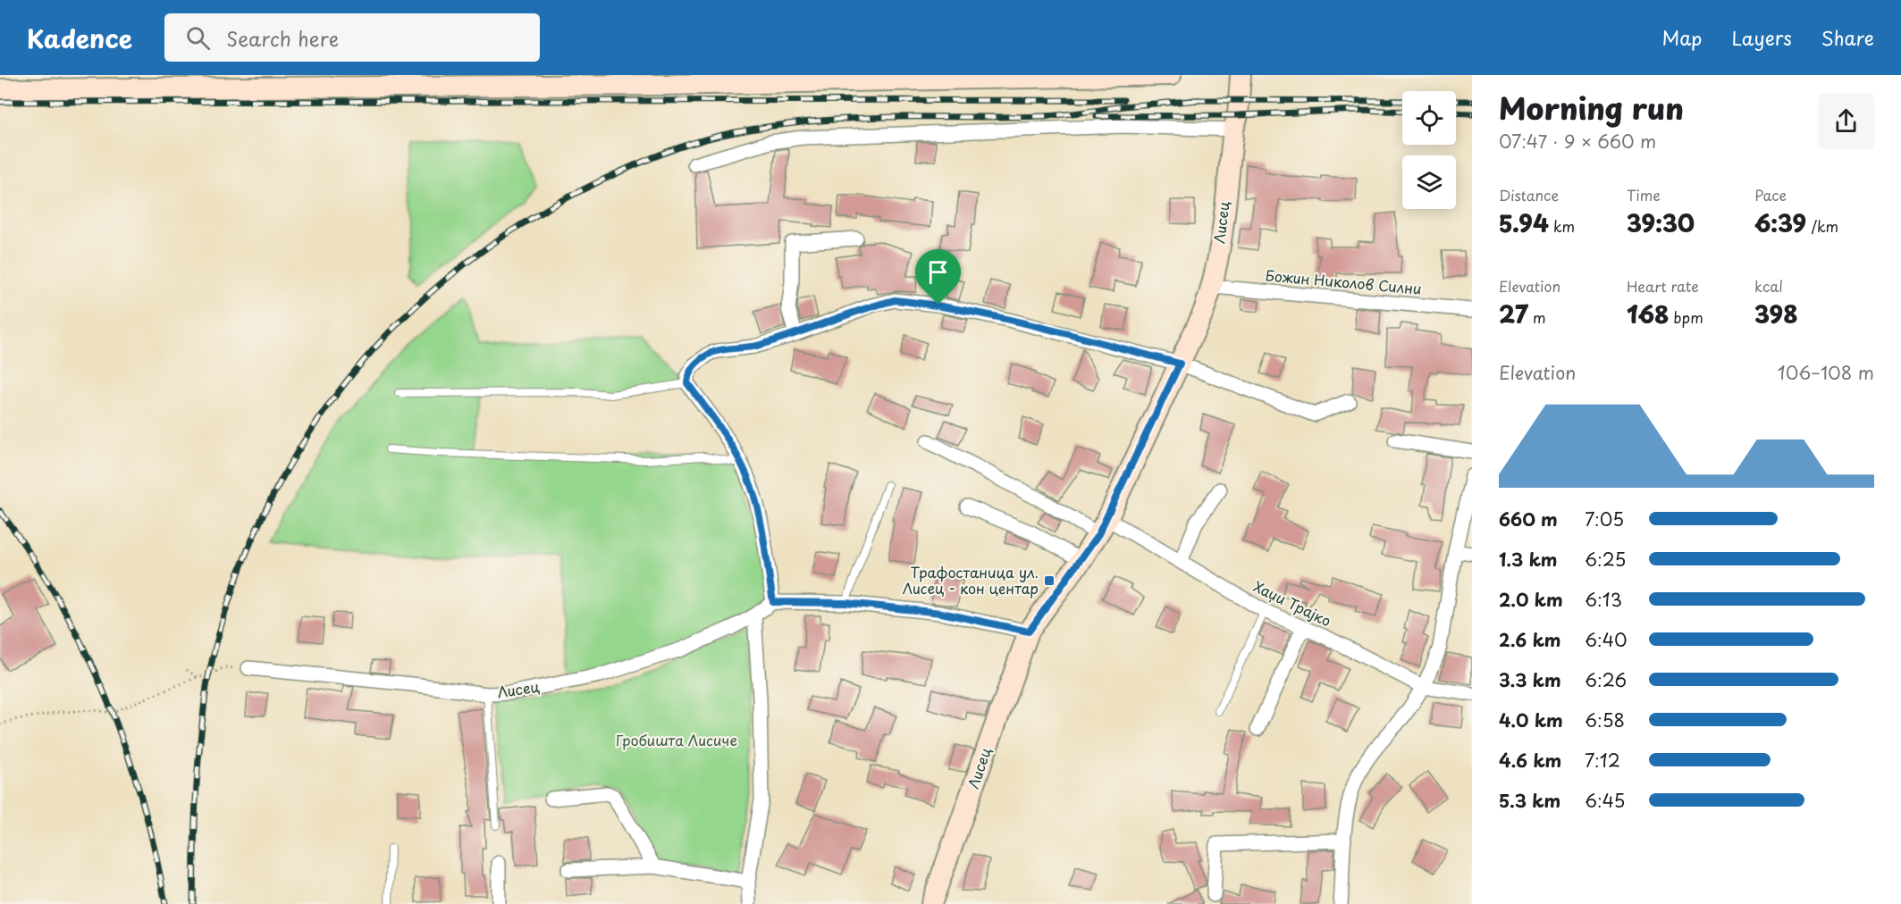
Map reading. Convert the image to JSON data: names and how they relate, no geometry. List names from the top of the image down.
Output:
{
  "streets": {
    "street": ["Лисец", "Божин Николов Силни", "Хаџи Трајко"]
  },
  "crossings": [
    ["Лисец", "Божин Николов Силни"],
    ["Лисец", "Хаџи Трајко"]
  ],
  "parks": ["Гробишта Лисиче"],
  "places": {
    "transit": ["Трафостаница ул. Лисец - кон центар"]
  },
  "page": {
    "header": "Kadence",
    "search": "Search here",
    "nav": ["Map", "Layers", "Share"],
    "heading": ["Morning run", "07:47 · 9 × 660 m"],
    "stats": [
      ["Distance", "5.94 km"],
      ["Time", "39:30"],
      ["Pace", "6:39 /km"],
      ["Elevation", "27 m"],
      ["Heart rate", "168 bpm"],
      ["kcal", "398"]
    ],
    "chart": ["Elevation", "106–108 m"],
    "list": [
      {
        "name": "660 m",
        "note": "7:05"
      },
      {
        "name": "1.3 km",
        "note": "6:25"
      },
      {
        "name": "2.0 km",
        "note": "6:13"
      },
      {
        "name": "2.6 km",
        "note": "6:40"
      },
      {
        "name": "3.3 km",
        "note": "6:26"
      },
      {
        "name": "4.0 km",
        "note": "6:58"
      },
      {
        "name": "4.6 km",
        "note": "7:12"
      },
      {
        "name": "5.3 km",
        "note": "6:45"
      }
    ]
  }
}
